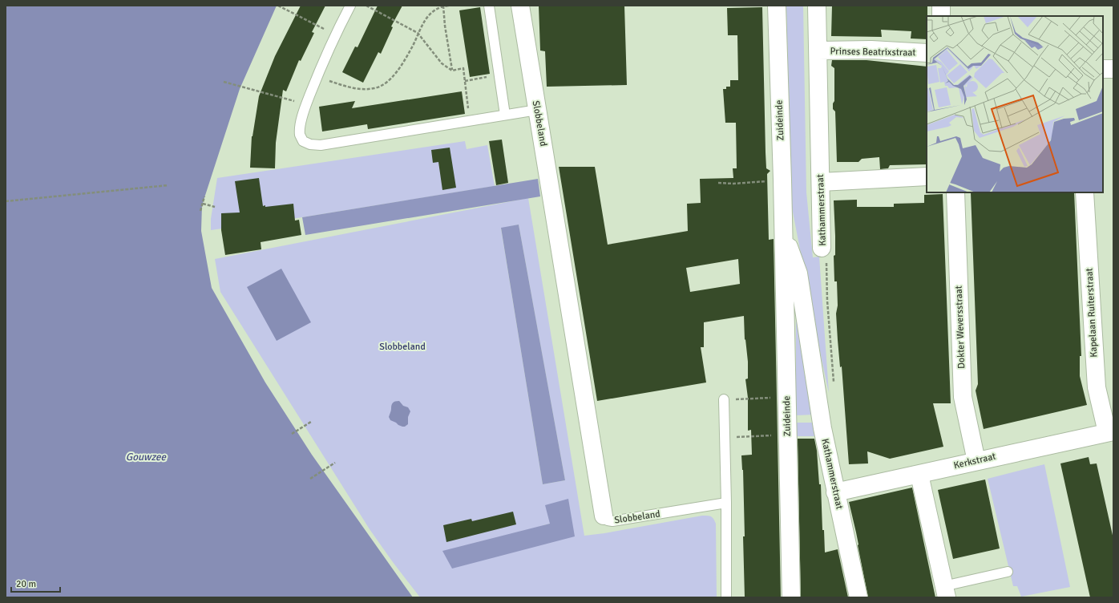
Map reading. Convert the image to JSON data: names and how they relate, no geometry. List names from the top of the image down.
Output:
{
  "streets": {
    "street": [
      "Prinses Beatrixstraat",
      "Zuideinde",
      "Slobbeland",
      "Kathammerstraat",
      "Kapelaan Ruiterstraat",
      "Dokter Weversstraat",
      "Kerkstraat"
    ]
  },
  "crossings": [
    ["Prinses Beatrixstraat", "Kathammerstraat"],
    ["Zuideinde", "Kathammerstraat"],
    ["Kathammerstraat", "Kerkstraat"],
    ["Kapelaan Ruiterstraat", "Kerkstraat"],
    ["Dokter Weversstraat", "Kerkstraat"]
  ],
  "water": ["Gouwzee"],
  "parks": ["Slobbeland"],
  "scale_bar": "20 m"
}
